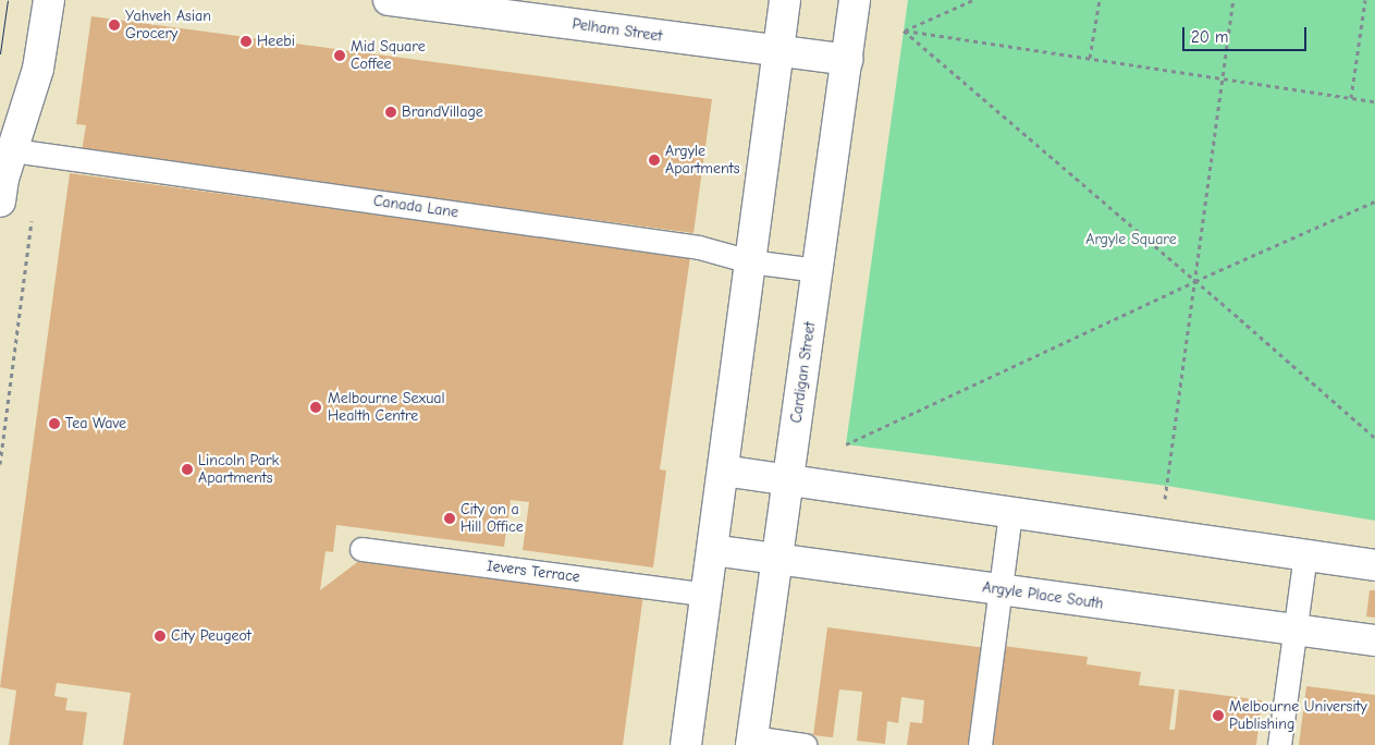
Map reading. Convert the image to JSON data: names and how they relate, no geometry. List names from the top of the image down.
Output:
{
  "streets": {
    "street": ["Pelham Street", "Cardigan Street", "Argyle Place South"],
    "lane": ["Canada Lane", "Ievers Terrace"]
  },
  "crossings": [
    ["Pelham Street", "Cardigan Street"],
    ["Canada Lane", "Cardigan Street"],
    ["Cardigan Street", "Argyle Place South"]
  ],
  "parks": ["Argyle Square"],
  "places": [
    "Yahveh Asian Grocery",
    "Heebi",
    "Mid Square Coffee",
    "BrandVillage",
    "Argyle Apartments",
    "Melbourne Sexual Health Centre",
    "Tea Wave",
    "Lincoln Park Apartments",
    "City on a Hill Office",
    "City Peugeot",
    "Melbourne University Publishing"
  ],
  "scale_bar": "20 m"
}
